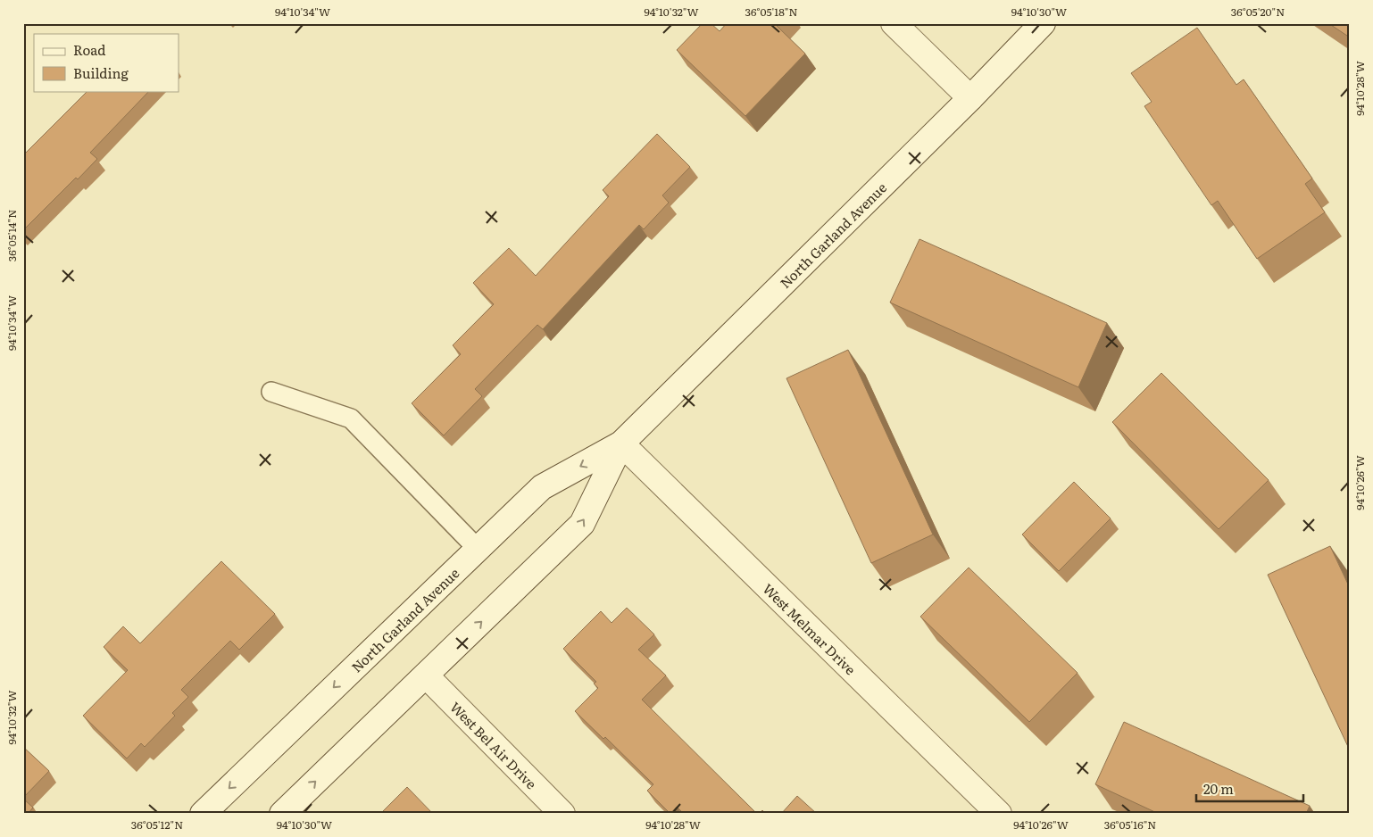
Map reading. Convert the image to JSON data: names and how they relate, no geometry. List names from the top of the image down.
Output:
{
  "streets": {
    "main road": ["North Garland Avenue", "West Melmar Drive", "West Bel Air Drive"]
  },
  "crossings": [
    ["North Garland Avenue", "West Melmar Drive"],
    ["North Garland Avenue", "West Bel Air Drive"]
  ],
  "legend": ["Road", "Building"],
  "scale_bar": "20 m",
  "coordinates": [
    "94°10'34\"W",
    "94°10'32\"W",
    "36°05'18\"N",
    "94°10'30\"W",
    "36°05'20\"N",
    "94°10'28\"W",
    "36°05'14\"N",
    "94°10'26\"W",
    "36°05'12\"N",
    "36°05'16\"N"
  ]
}
